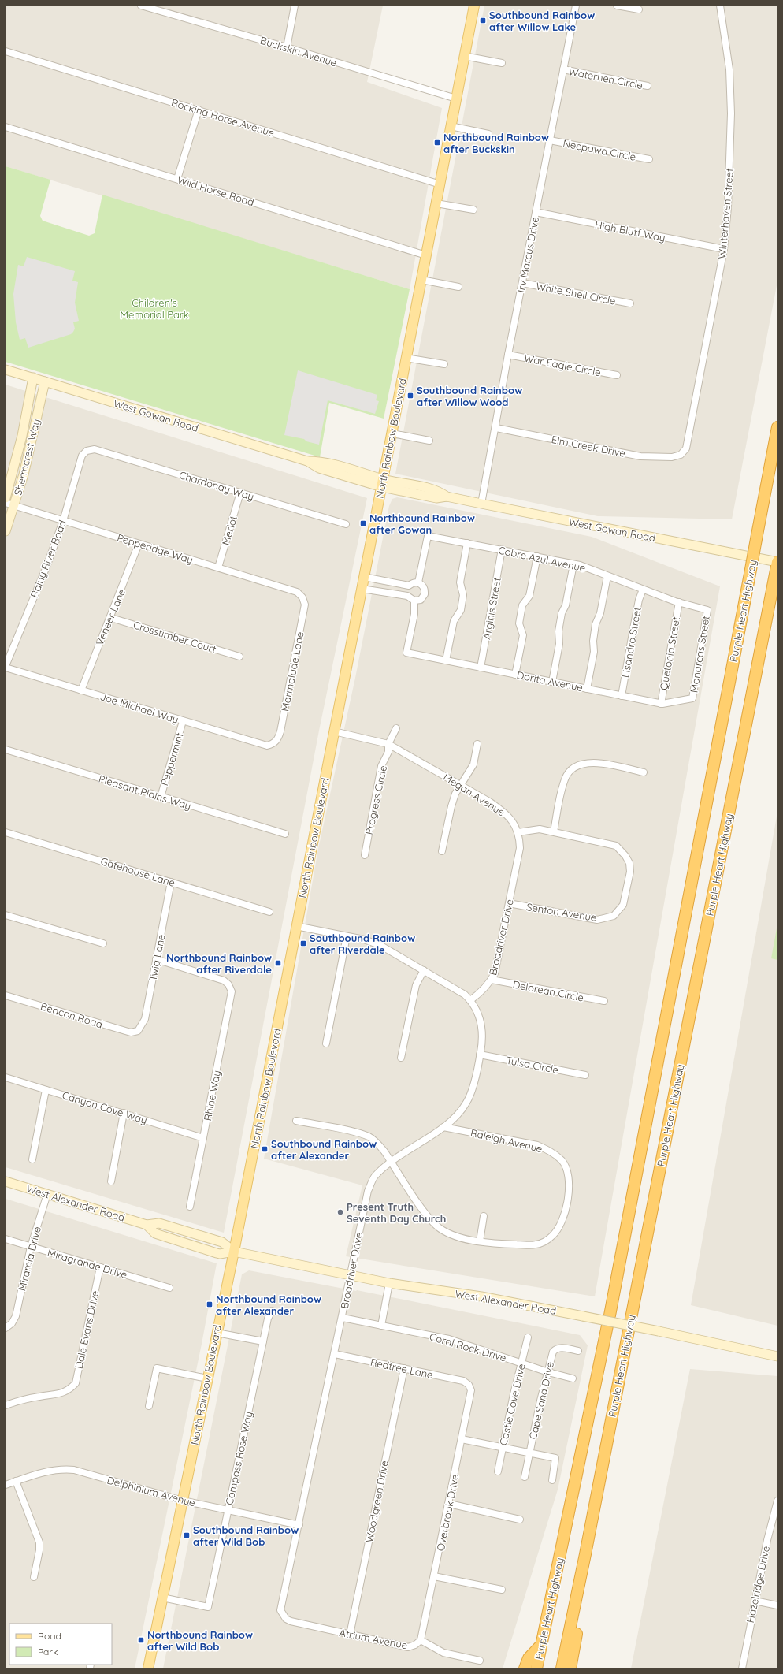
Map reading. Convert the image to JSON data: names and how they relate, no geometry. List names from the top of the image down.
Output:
{
  "streets": {
    "highway": ["Purple Heart Highway"],
    "main road": ["North Rainbow Boulevard"],
    "street": [
      "Buckskin Avenue",
      "Waterhen Circle",
      "Rocking Horse Avenue",
      "Neepawa Circle",
      "Wild Horse Road",
      "Winterhaven Street",
      "High Bluff Way",
      "Irv Marcus Drive",
      "White Shell Circle",
      "War Eagle Circle",
      "West Gowan Road",
      "Elm Creek Drive",
      "Shermcrest Way",
      "Chardonay Way",
      "Merlot",
      "Pepperidge Way",
      "Rainy River Road",
      "Cobre Azul Avenue",
      "Arginis Street",
      "Veneer Lane",
      "Crosstimber Court",
      "Lisandro Street",
      "Quetonia Street",
      "Monarcas Street",
      "Marmalade Lane",
      "Dorita Avenue",
      "Joe Michael Way",
      "Peppermint",
      "Pleasant Plains Way",
      "Megan Avenue",
      "Progress Circle",
      "Gatehouse Lane",
      "Senton Avenue",
      "Broadriver Drive",
      "Twig Lane",
      "Delorean Circle",
      "Beacon Road",
      "Tulsa Circle",
      "Rhine Way",
      "Canyon Cove Way",
      "Raleigh Avenue",
      "West Alexander Road",
      "Miramia Drive",
      "Miragrande Drive",
      "Dale Evans Drive",
      "Coral Rock Drive",
      "Redtree Lane",
      "Cape Sand Drive",
      "Castle Cove Drive",
      "Compass Rose Way",
      "Delphinium Avenue",
      "Woodgreen Drive",
      "Overbrook Drive",
      "Hazelridge Drive",
      "Atrium Avenue"
    ]
  },
  "crossings": [
    ["Buckskin Avenue", "North Rainbow Boulevard"],
    ["Waterhen Circle", "Irv Marcus Drive"],
    ["Rocking Horse Avenue", "North Rainbow Boulevard"],
    ["Neepawa Circle", "Irv Marcus Drive"],
    ["Wild Horse Road", "North Rainbow Boulevard"],
    ["Winterhaven Street", "High Bluff Way"],
    ["Winterhaven Street", "Elm Creek Drive"],
    ["High Bluff Way", "Irv Marcus Drive"],
    ["Irv Marcus Drive", "White Shell Circle"],
    ["Irv Marcus Drive", "War Eagle Circle"],
    ["Irv Marcus Drive", "West Gowan Road"],
    ["Irv Marcus Drive", "Elm Creek Drive"],
    ["West Gowan Road", "North Rainbow Boulevard"],
    ["West Gowan Road", "Shermcrest Way"],
    ["West Gowan Road", "Purple Heart Highway"],
    ["North Rainbow Boulevard", "Megan Avenue"],
    ["North Rainbow Boulevard", "West Alexander Road"],
    ["North Rainbow Boulevard", "Compass Rose Way"],
    ["North Rainbow Boulevard", "Delphinium Avenue"],
    ["Shermcrest Way", "Pepperidge Way"],
    ["Chardonay Way", "Merlot"],
    ["Chardonay Way", "Rainy River Road"],
    ["Merlot", "Pepperidge Way"],
    ["Pepperidge Way", "Rainy River Road"],
    ["Pepperidge Way", "Veneer Lane"],
    ["Pepperidge Way", "Marmalade Lane"],
    ["Rainy River Road", "Joe Michael Way"],
    ["Cobre Azul Avenue", "Arginis Street"],
    ["Cobre Azul Avenue", "Lisandro Street"],
    ["Cobre Azul Avenue", "Quetonia Street"],
    ["Cobre Azul Avenue", "Monarcas Street"],
    ["Arginis Street", "Dorita Avenue"],
    ["Veneer Lane", "Crosstimber Court"],
    ["Veneer Lane", "Joe Michael Way"],
    ["Lisandro Street", "Dorita Avenue"],
    ["Quetonia Street", "Dorita Avenue"],
    ["Monarcas Street", "Dorita Avenue"],
    ["Marmalade Lane", "Joe Michael Way"],
    ["Joe Michael Way", "Peppermint"],
    ["Peppermint", "Pleasant Plains Way"],
    ["Megan Avenue", "Progress Circle"],
    ["Megan Avenue", "Broadriver Drive"],
    ["Gatehouse Lane", "Twig Lane"],
    ["Senton Avenue", "Broadriver Drive"],
    ["Broadriver Drive", "Delorean Circle"],
    ["Broadriver Drive", "Tulsa Circle"],
    ["Broadriver Drive", "Raleigh Avenue"],
    ["Broadriver Drive", "West Alexander Road"],
    ["Broadriver Drive", "Coral Rock Drive"],
    ["Broadriver Drive", "Redtree Lane"],
    ["Broadriver Drive", "Delphinium Avenue"],
    ["Broadriver Drive", "Atrium Avenue"],
    ["Twig Lane", "Beacon Road"],
    ["Twig Lane", "Rhine Way"],
    ["Rhine Way", "Canyon Cove Way"],
    ["West Alexander Road", "Miramia Drive"],
    ["Miramia Drive", "Miragrande Drive"],
    ["Miragrande Drive", "Dale Evans Drive"],
    ["Coral Rock Drive", "Cape Sand Drive"],
    ["Coral Rock Drive", "Castle Cove Drive"],
    ["Redtree Lane", "Woodgreen Drive"],
    ["Redtree Lane", "Overbrook Drive"],
    ["Compass Rose Way", "Delphinium Avenue"],
    ["Woodgreen Drive", "Atrium Avenue"],
    ["Overbrook Drive", "Atrium Avenue"]
  ],
  "parks": ["Children's Memorial Park"],
  "places": {
    "transit": [
      "Southbound Rainbow after Willow Lake",
      "Northbound Rainbow after Buckskin",
      "Southbound Rainbow after Willow Wood",
      "Northbound Rainbow after Gowan",
      "Southbound Rainbow after Riverdale",
      "Northbound Rainbow after Riverdale",
      "Southbound Rainbow after Alexander",
      "Northbound Rainbow after Alexander",
      "Southbound Rainbow after Wild Bob",
      "Northbound Rainbow after Wild Bob"
    ],
    "other": ["Present Truth Seventh Day Church"]
  },
  "legend": ["Road", "Park"]
}
